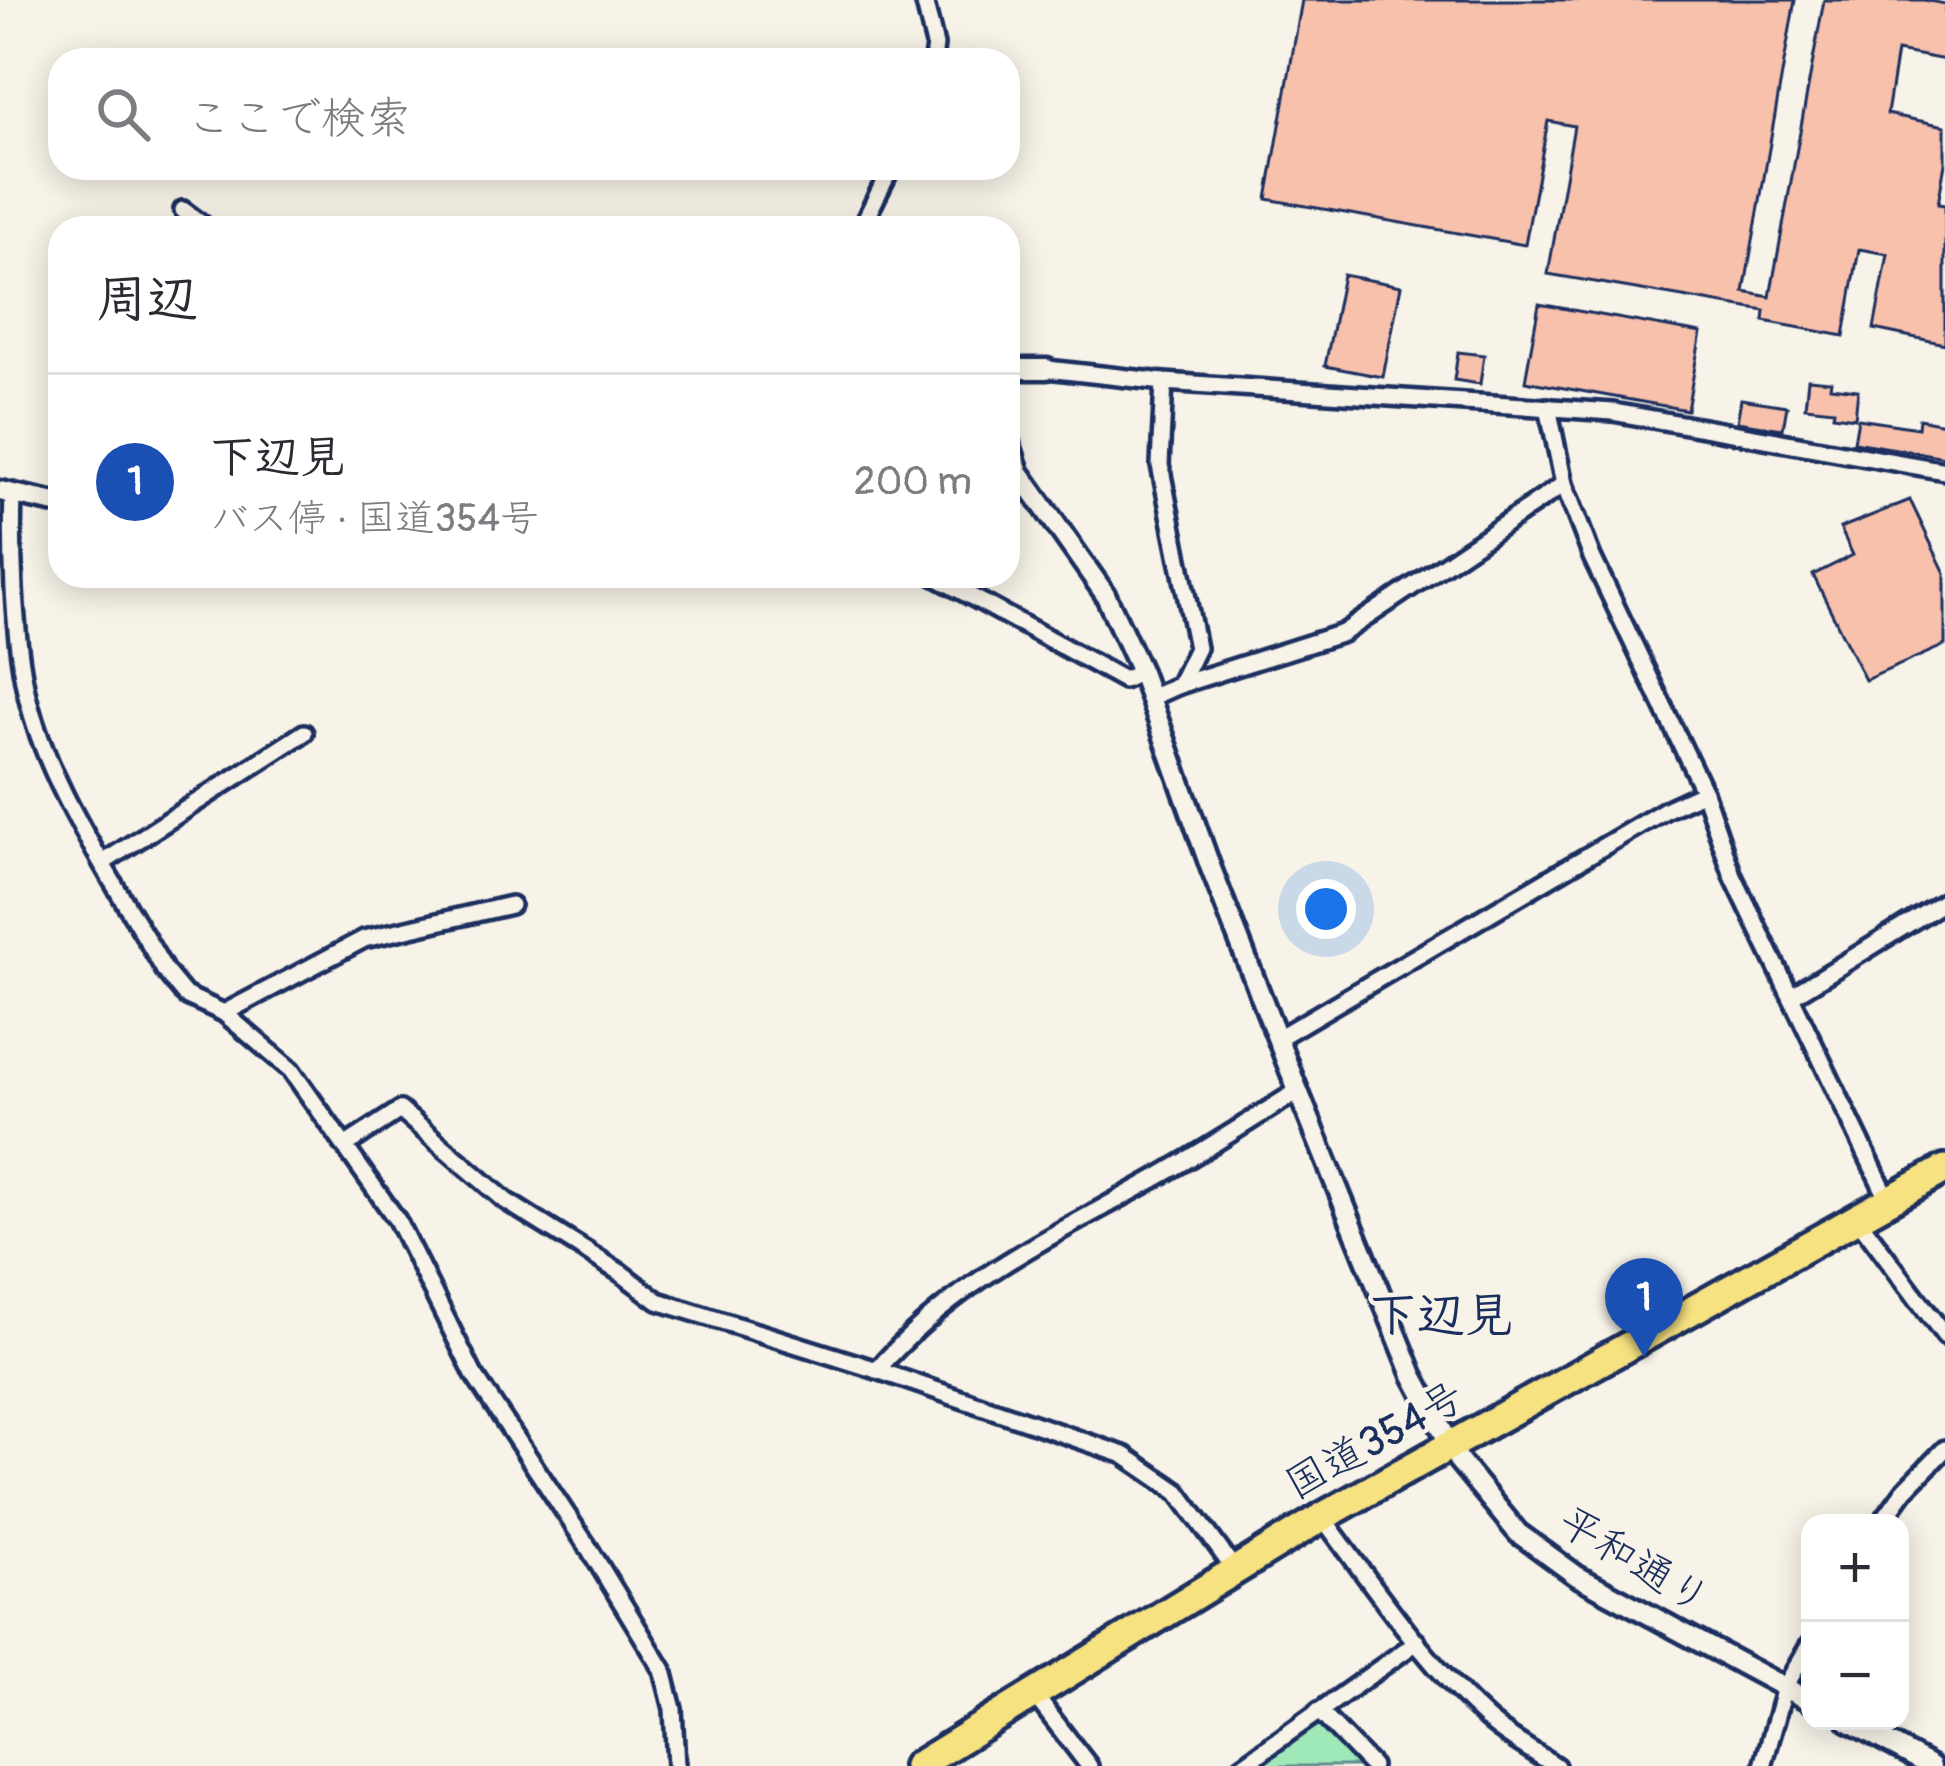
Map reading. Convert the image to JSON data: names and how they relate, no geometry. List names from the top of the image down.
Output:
{
  "streets": {
    "highway": ["国道354号"],
    "street": ["平和通り"]
  },
  "crossings": [
    ["国道354号", "平和通り"]
  ],
  "districts": ["下辺見"],
  "page": {
    "search": "ここで検索",
    "heading": "周辺",
    "list": [
      {
        "mark": "1",
        "name": "下辺見",
        "note": "バス停 · 国道354号",
        "value": "200 m"
      }
    ],
    "pins": "1",
    "map_buttons": ["+", "−"]
  }
}
